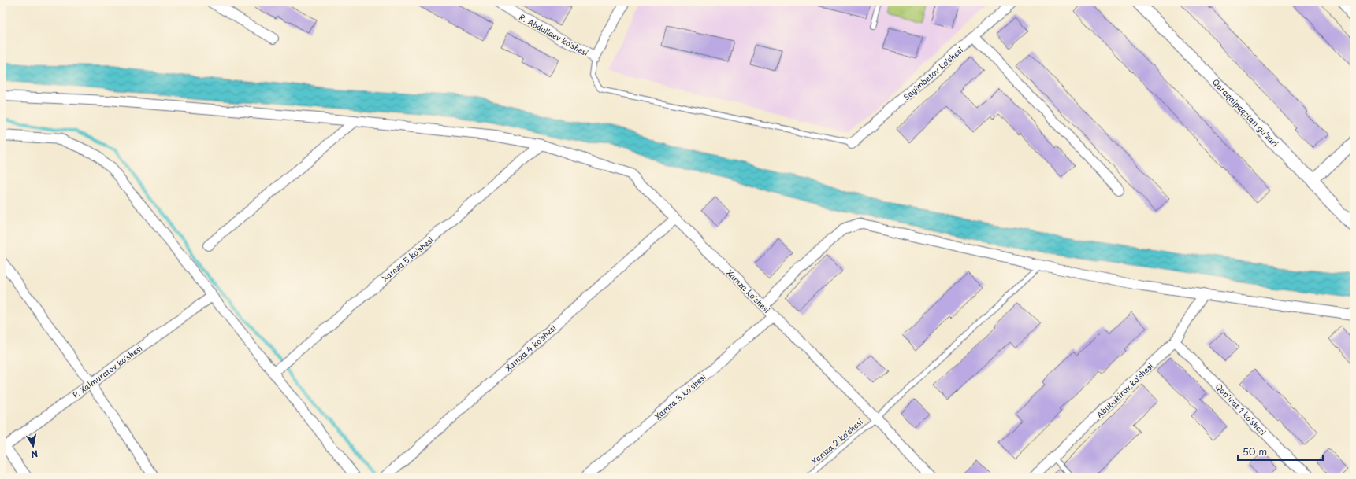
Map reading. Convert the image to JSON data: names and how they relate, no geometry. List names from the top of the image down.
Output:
{
  "streets": {
    "street": [
      "R. Abdullaev ko'shesi",
      "Sayimbetov ko'shesi",
      "Qaraqalpaqstan gu'zari",
      "Xamza 5 ko'shesi",
      "Xamza ko'shesi",
      "Xamza 4 ko'shesi",
      "P. Xalmuratov ko'shesi",
      "Abubakirov ko'shesi",
      "Xamza 3 ko'shesi",
      "Qon'irat 1 ko'shesi"
    ],
    "lane": ["Xamza 2 ko'shesi"]
  },
  "crossings": [
    ["Xamza 5 ko'shesi", "Xamza ko'shesi"],
    ["Xamza ko'shesi", "Xamza 4 ko'shesi"],
    ["Xamza ko'shesi", "Xamza 3 ko'shesi"],
    ["Xamza ko'shesi", "Xamza 2 ko'shesi"],
    ["Abubakirov ko'shesi", "Qon'irat 1 ko'shesi"]
  ],
  "scale_bar": "50 m",
  "north": "bottom"
}
